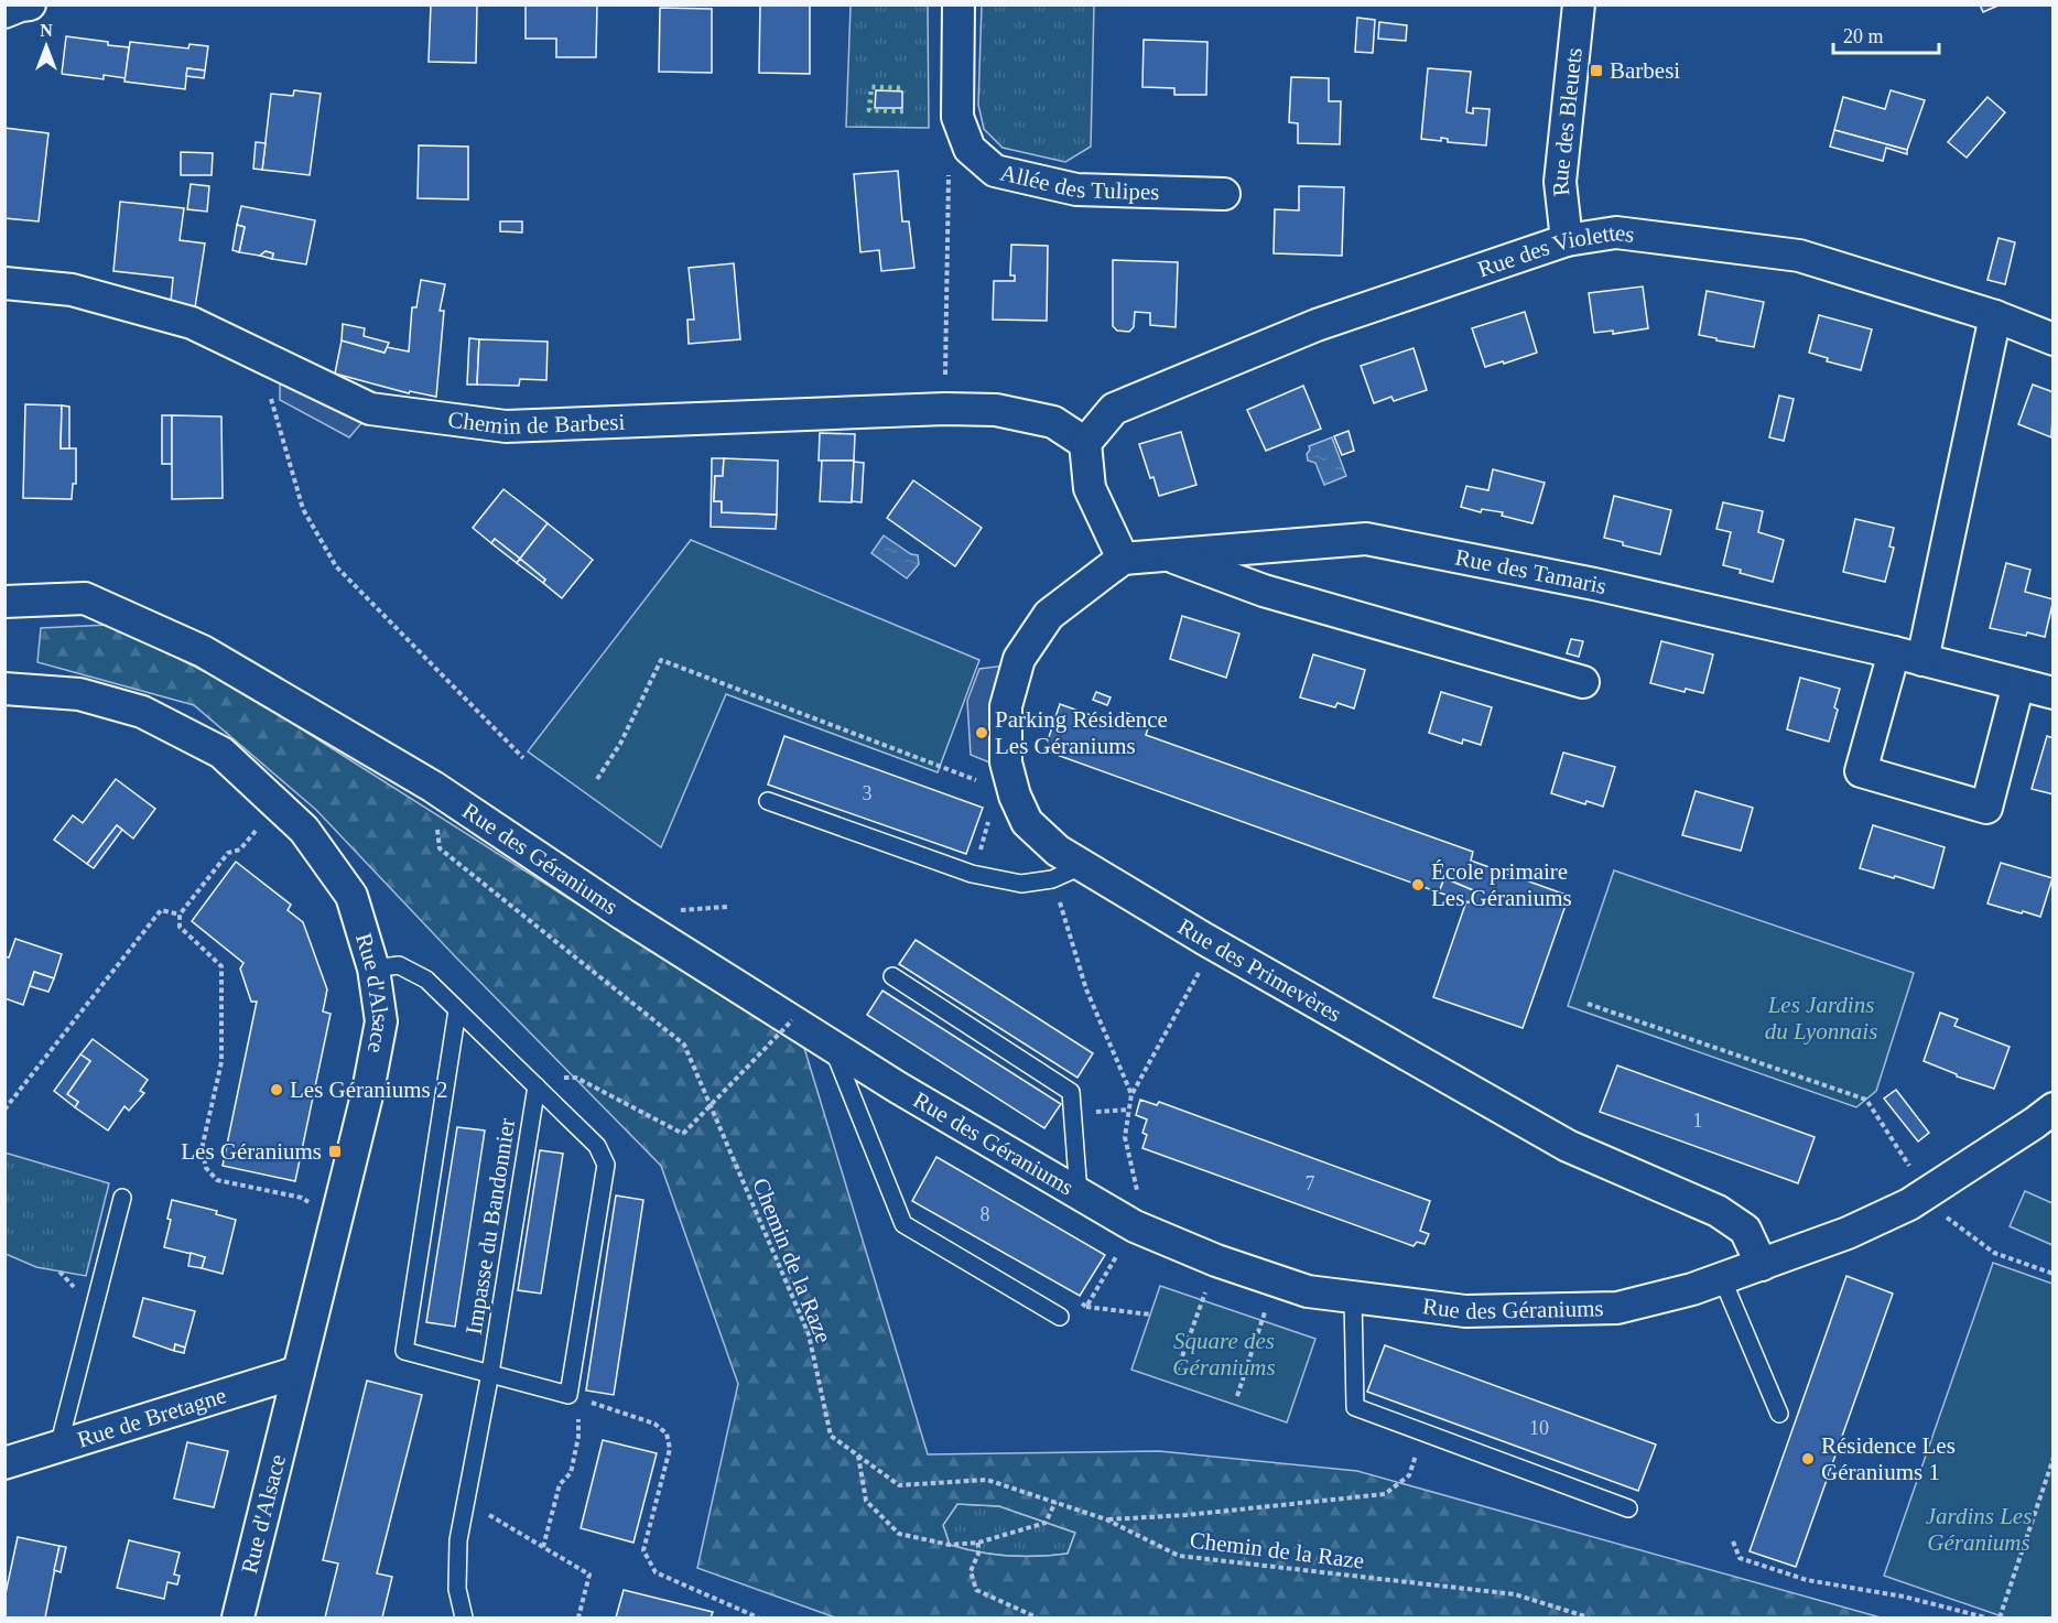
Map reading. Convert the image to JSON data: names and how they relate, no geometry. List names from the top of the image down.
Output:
{
  "streets": {
    "street": [
      "Rue des Bleuets",
      "Allée des Tulipes",
      "Rue des Violettes",
      "Chemin de Barbesi",
      "Rue des Tamaris",
      "Rue des Géraniums",
      "Rue des Primevères",
      "Rue d'Alsace",
      "Rue de Bretagne"
    ],
    "lane": ["Impasse du Bandonnier"],
    "path": ["Chemin de la Raze"]
  },
  "crossings": [
    ["Rue des Bleuets", "Rue des Violettes"],
    ["Rue des Violettes", "Chemin de Barbesi"],
    ["Rue des Tamaris", "Rue des Primevères"],
    ["Rue des Géraniums", "Rue des Primevères"],
    ["Rue des Géraniums", "Chemin de la Raze"],
    ["Rue d'Alsace", "Rue de Bretagne"]
  ],
  "parks": ["Les Jardins du Lyonnais", "Square des Géraniums", "Jardins Les Géraniums"],
  "places": {
    "transit": ["Barbesi", "Les Géraniums"],
    "other": [
      "Parking Résidence Les Géraniums",
      "École primaire Les Géraniums",
      "Les Géraniums 2",
      "Résidence Les Géraniums 1"
    ]
  },
  "house_numbers": [
    "3",
    "1",
    "7",
    "8",
    "10"
  ],
  "scale_bar": "20 m",
  "north": "top"
}
